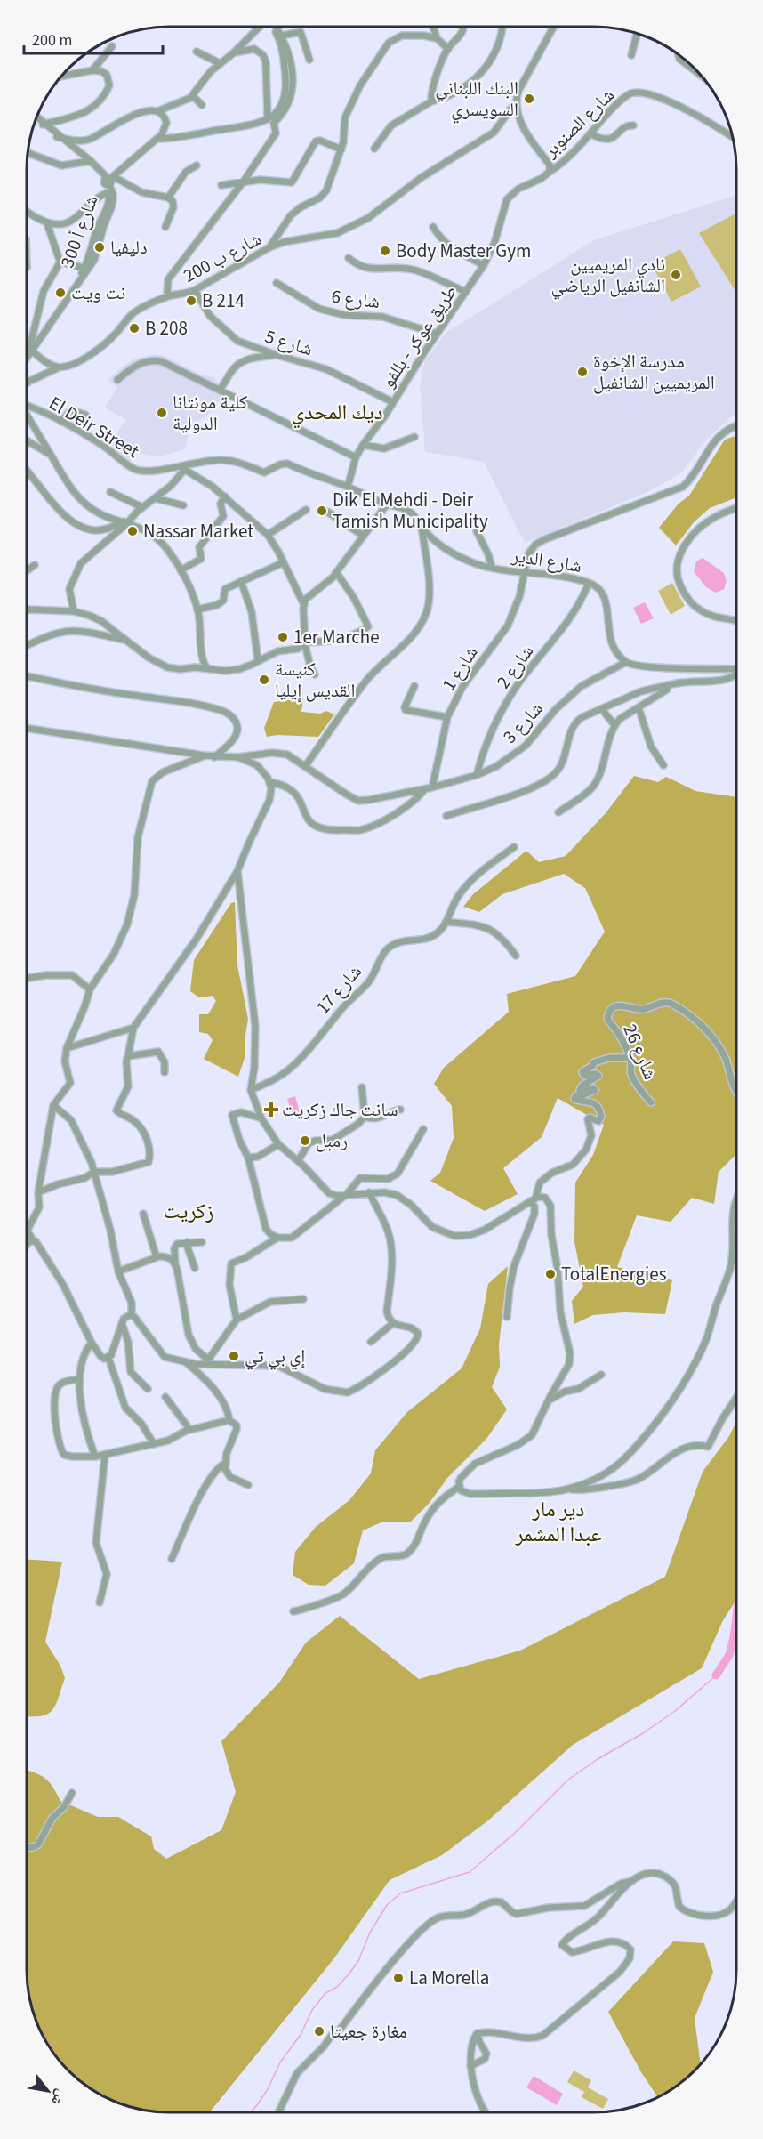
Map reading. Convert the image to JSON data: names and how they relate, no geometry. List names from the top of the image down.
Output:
{
  "streets": {
    "street": [
      "شارع الصنوبر",
      "شارع أ 300",
      "شارع ب 200",
      "شارع 6",
      "طريق عوكر - بللفو",
      "شارع 5",
      "El Deir Street",
      "شارع الدير",
      "شارع 2",
      "شارع 1",
      "شارع 3",
      "شارع 17",
      "شارع 26"
    ]
  },
  "crossings": [
    ["شارع الصنوبر", "طريق عوكر - بللفو"],
    ["شارع ب 200", "شارع 5"],
    ["شارع 6", "طريق عوكر - بللفو"],
    ["طريق عوكر - بللفو", "شارع 5"],
    ["طريق عوكر - بللفو", "El Deir Street"],
    ["El Deir Street", "شارع الدير"],
    ["شارع الدير", "شارع 2"],
    ["شارع الدير", "شارع 1"],
    ["شارع الدير", "شارع 3"],
    ["شارع 2", "شارع 3"],
    ["شارع 1", "شارع 3"]
  ],
  "districts": ["ديك المحدي", "زكريت", "دير مار عبدا المشمر"],
  "places": {
    "other": [
      "البنك اللبناني السويسري",
      "دليفيا",
      "Body Master Gym",
      "نادي المريميين الشانفيل الرياضي",
      "نت ويت",
      "B 214",
      "B 208",
      "مدرسة الإخوة المريميين الشانفيل",
      "كلية مونتانا الدولية",
      "Dik El Mehdi - Deir Tamish Municipality",
      "Nassar Market",
      "1er Marche",
      "كنيسة القديس إيليا",
      "رمبل",
      "TotalEnergies",
      "إي بي تي",
      "La Morella",
      "مغارة جعيتا"
    ],
    "health": ["سانت جاك زكريت"]
  },
  "scale_bar": "200 m",
  "north": "bottom right"
}
